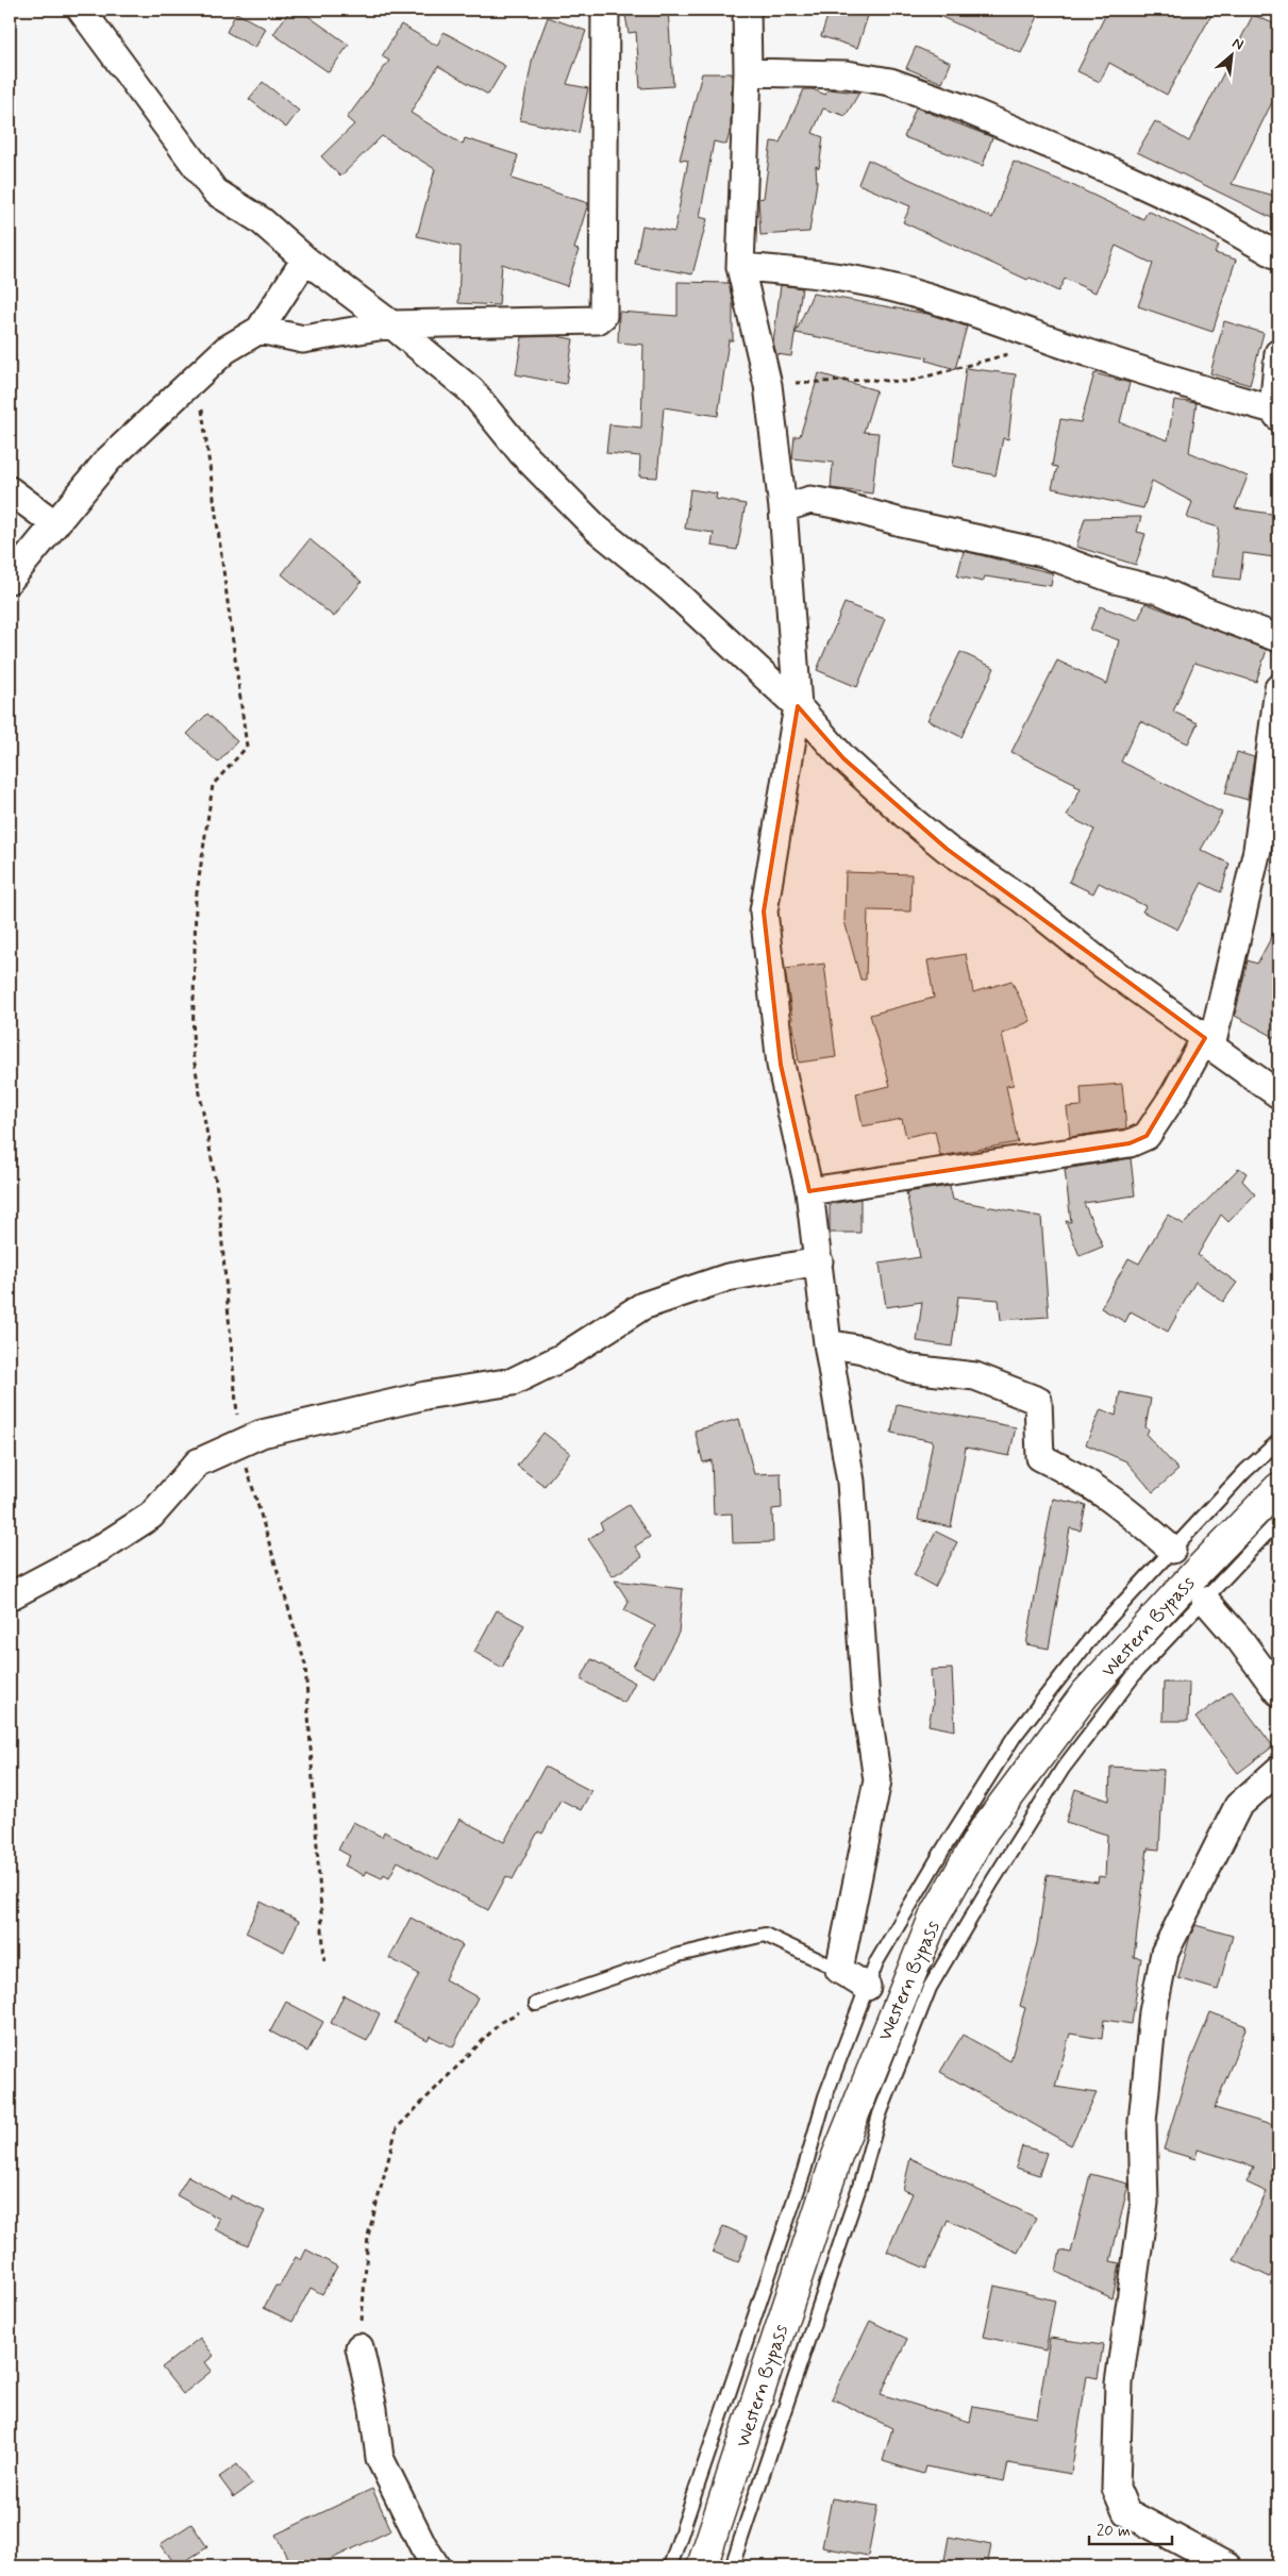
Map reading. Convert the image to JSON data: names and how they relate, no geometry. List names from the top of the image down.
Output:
{
  "streets": {
    "main road": ["Western Bypass"]
  },
  "scale_bar": "20 m",
  "north": "top right"
}
